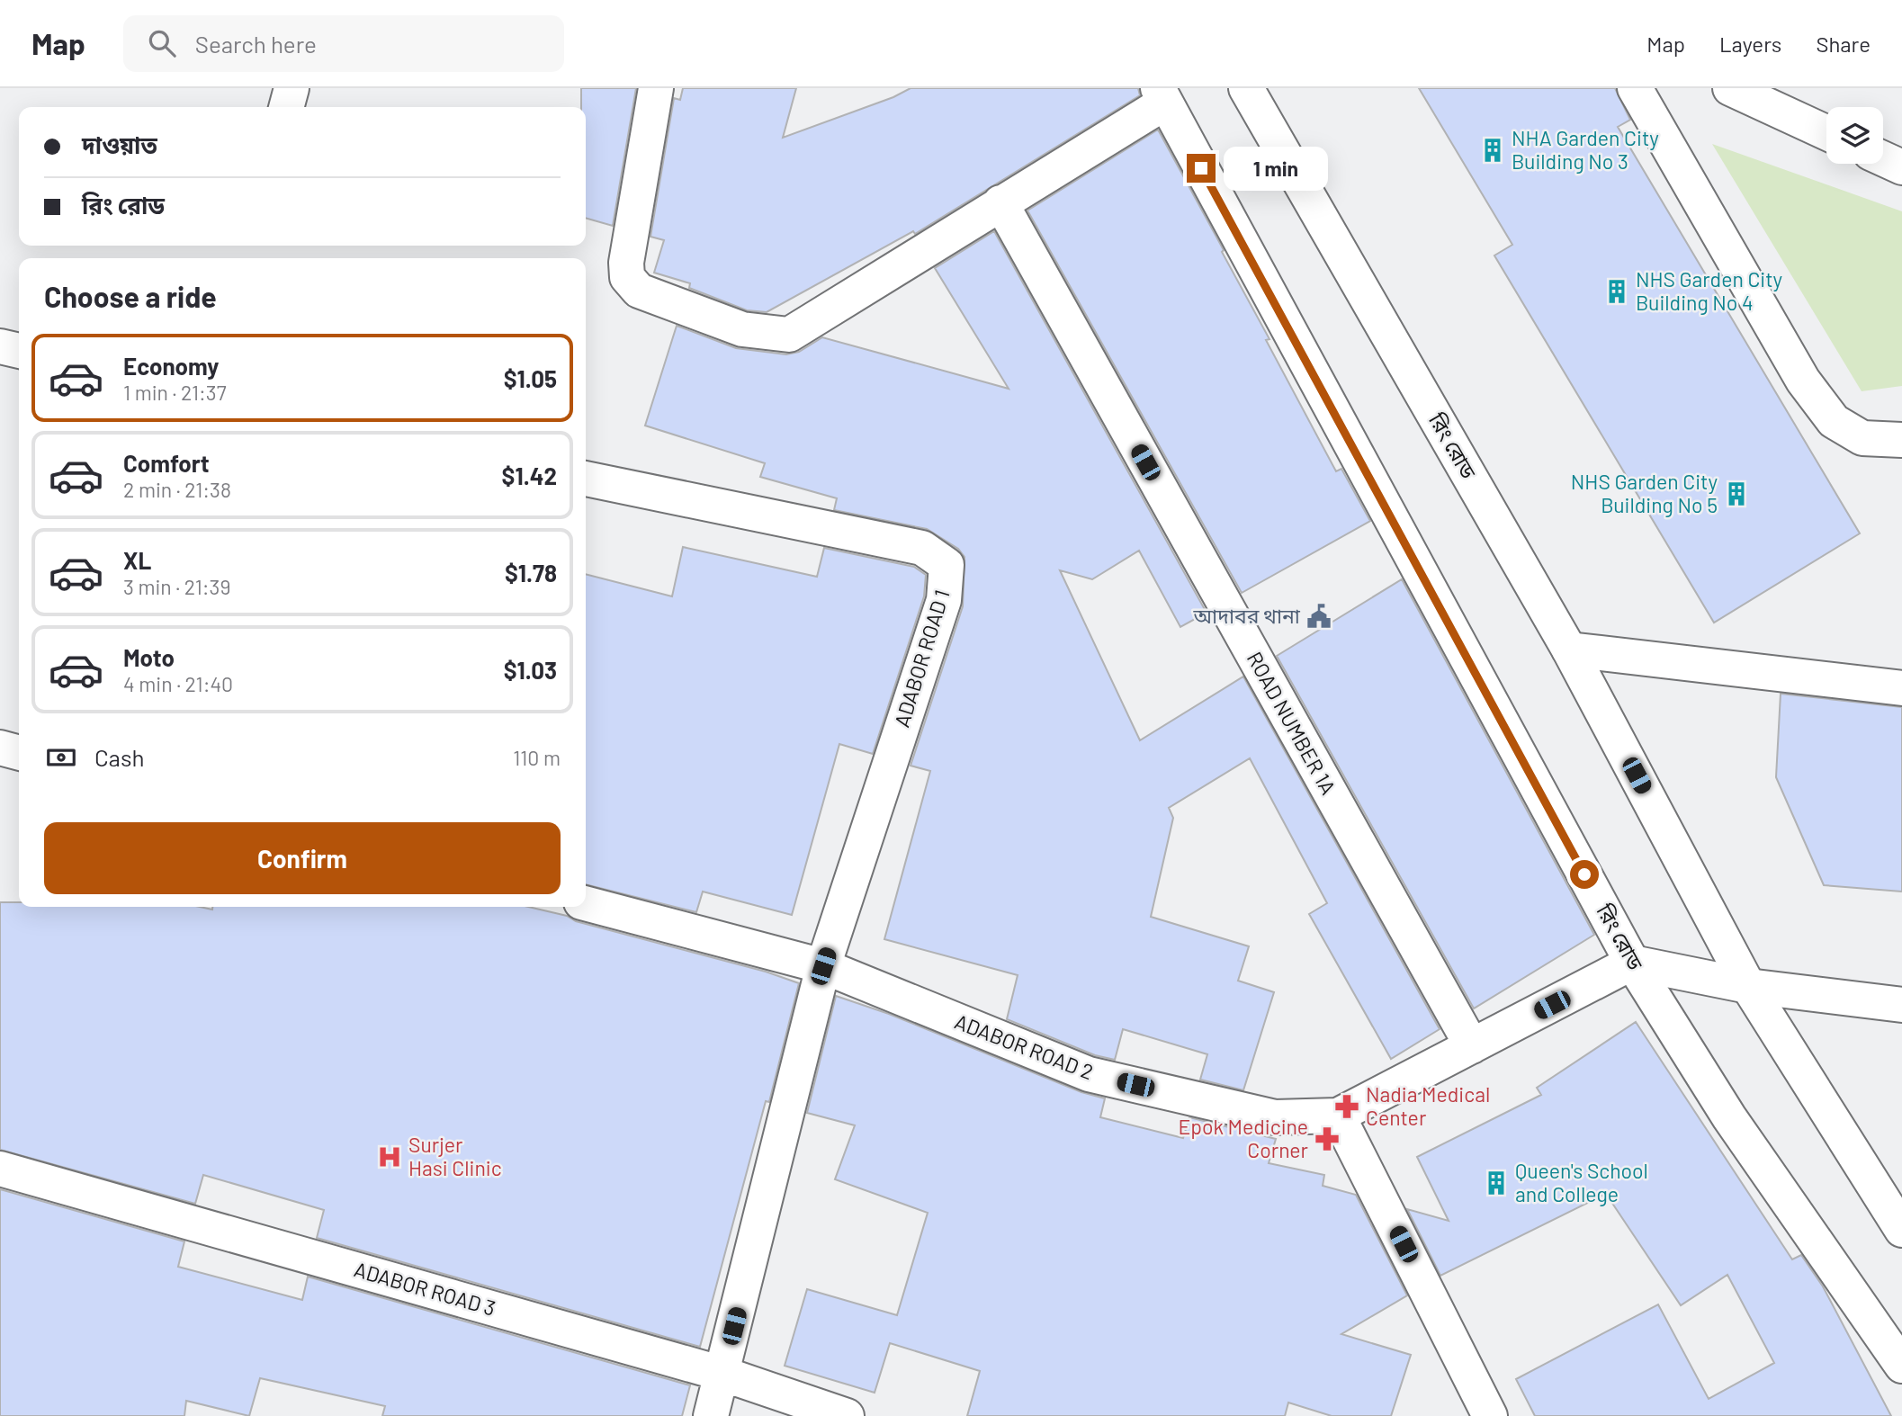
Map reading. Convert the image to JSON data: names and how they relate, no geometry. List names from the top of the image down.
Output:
{
  "streets": {
    "street": [
      "রিং রোড",
      "ADABOR ROAD 1",
      "ROAD NUMBER 1A",
      "ADABOR ROAD 2",
      "ADABOR ROAD 3"
    ]
  },
  "crossings": [
    ["রিং রোড", "ADABOR ROAD 2"],
    ["ADABOR ROAD 1", "ADABOR ROAD 2"],
    ["ROAD NUMBER 1A", "ADABOR ROAD 2"]
  ],
  "places": {
    "building": [
      "NHA Garden City Building No 3",
      "NHS Garden City Building No 4",
      "NHS Garden City Building No 5",
      "Queen's School and College"
    ],
    "public building": ["আদাবর থানা"],
    "pharmacy": ["Nadia Medical Center", "Epok Medicine Corner"],
    "hospital": ["Surjer Hasi Clinic"]
  },
  "page": {
    "header": "Map",
    "search": "Search here",
    "nav": ["Map", "Layers", "Share"],
    "banner": ["দাওয়াত", "রিং রোড"],
    "bubble": "1 min",
    "heading": "Choose a ride",
    "list": [
      {
        "name": "Economy",
        "note": "1 min · 21:37",
        "value": "$1.05"
      },
      {
        "name": "Comfort",
        "note": "2 min · 21:38",
        "value": "$1.42"
      },
      {
        "name": "XL",
        "note": "3 min · 21:39",
        "value": "$1.78"
      },
      {
        "name": "Moto",
        "note": "4 min · 21:40",
        "value": "$1.03"
      }
    ],
    "pay": ["Cash", "110 m"],
    "buttons": "Confirm"
  }
}
